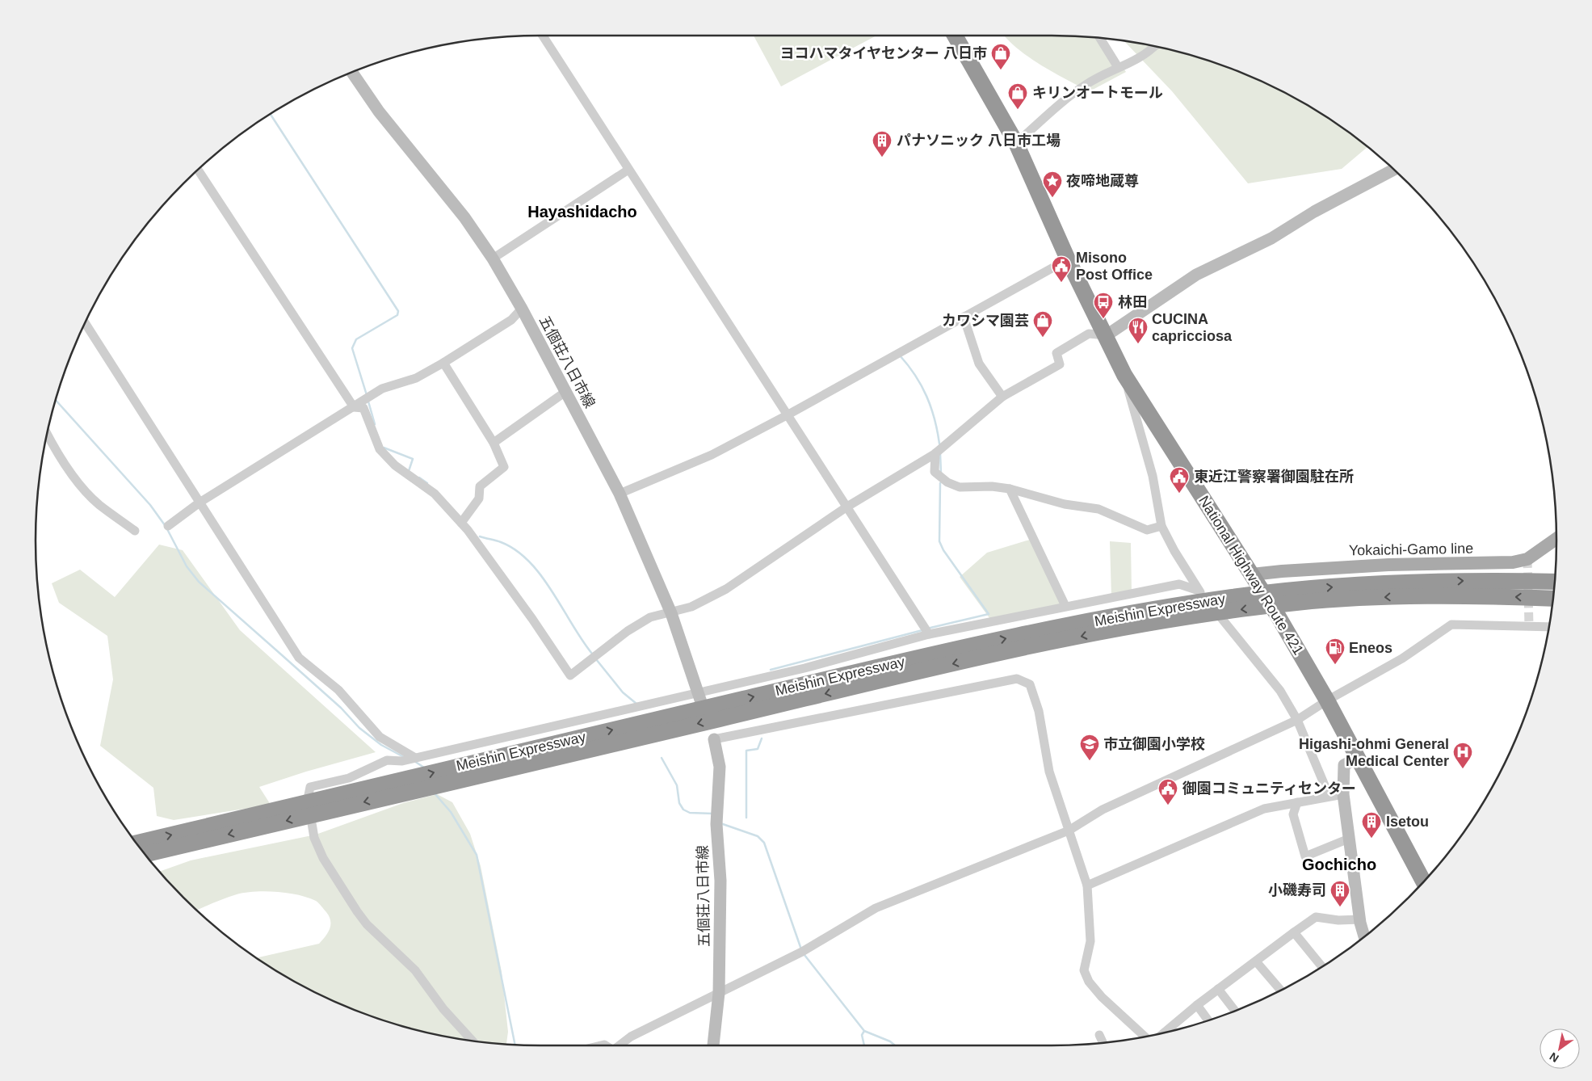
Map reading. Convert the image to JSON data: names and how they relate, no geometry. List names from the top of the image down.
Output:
{
  "streets": {
    "highway": ["National Highway Route 421", "Meishin Expressway"],
    "main road": ["五個荘八日市線", "Yokaichi-Gamo line"]
  },
  "crossings": [
    ["Yokaichi-Gamo line", "National Highway Route 421"]
  ],
  "districts": ["Hayashidacho", "Gochicho"],
  "places": {
    "shop": ["ヨコハマタイヤセンター 八日市", "キリンオートモール", "カワシマ園芸"],
    "building": ["パナソニック 八日市工場", "Isetou", "小磯寿司"],
    "place": ["夜啼地蔵尊"],
    "public building": ["Misono Post Office", "東近江警察署御園駐在所", "御園コミュニティセンター"],
    "bus stop": ["林田"],
    "restaurant": ["CUCINA capricciosa"],
    "fuel station": ["Eneos"],
    "school or university": ["市立御園小学校"],
    "hospital": ["Higashi-ohmi General Medical Center"]
  },
  "north": "bottom left"
}
